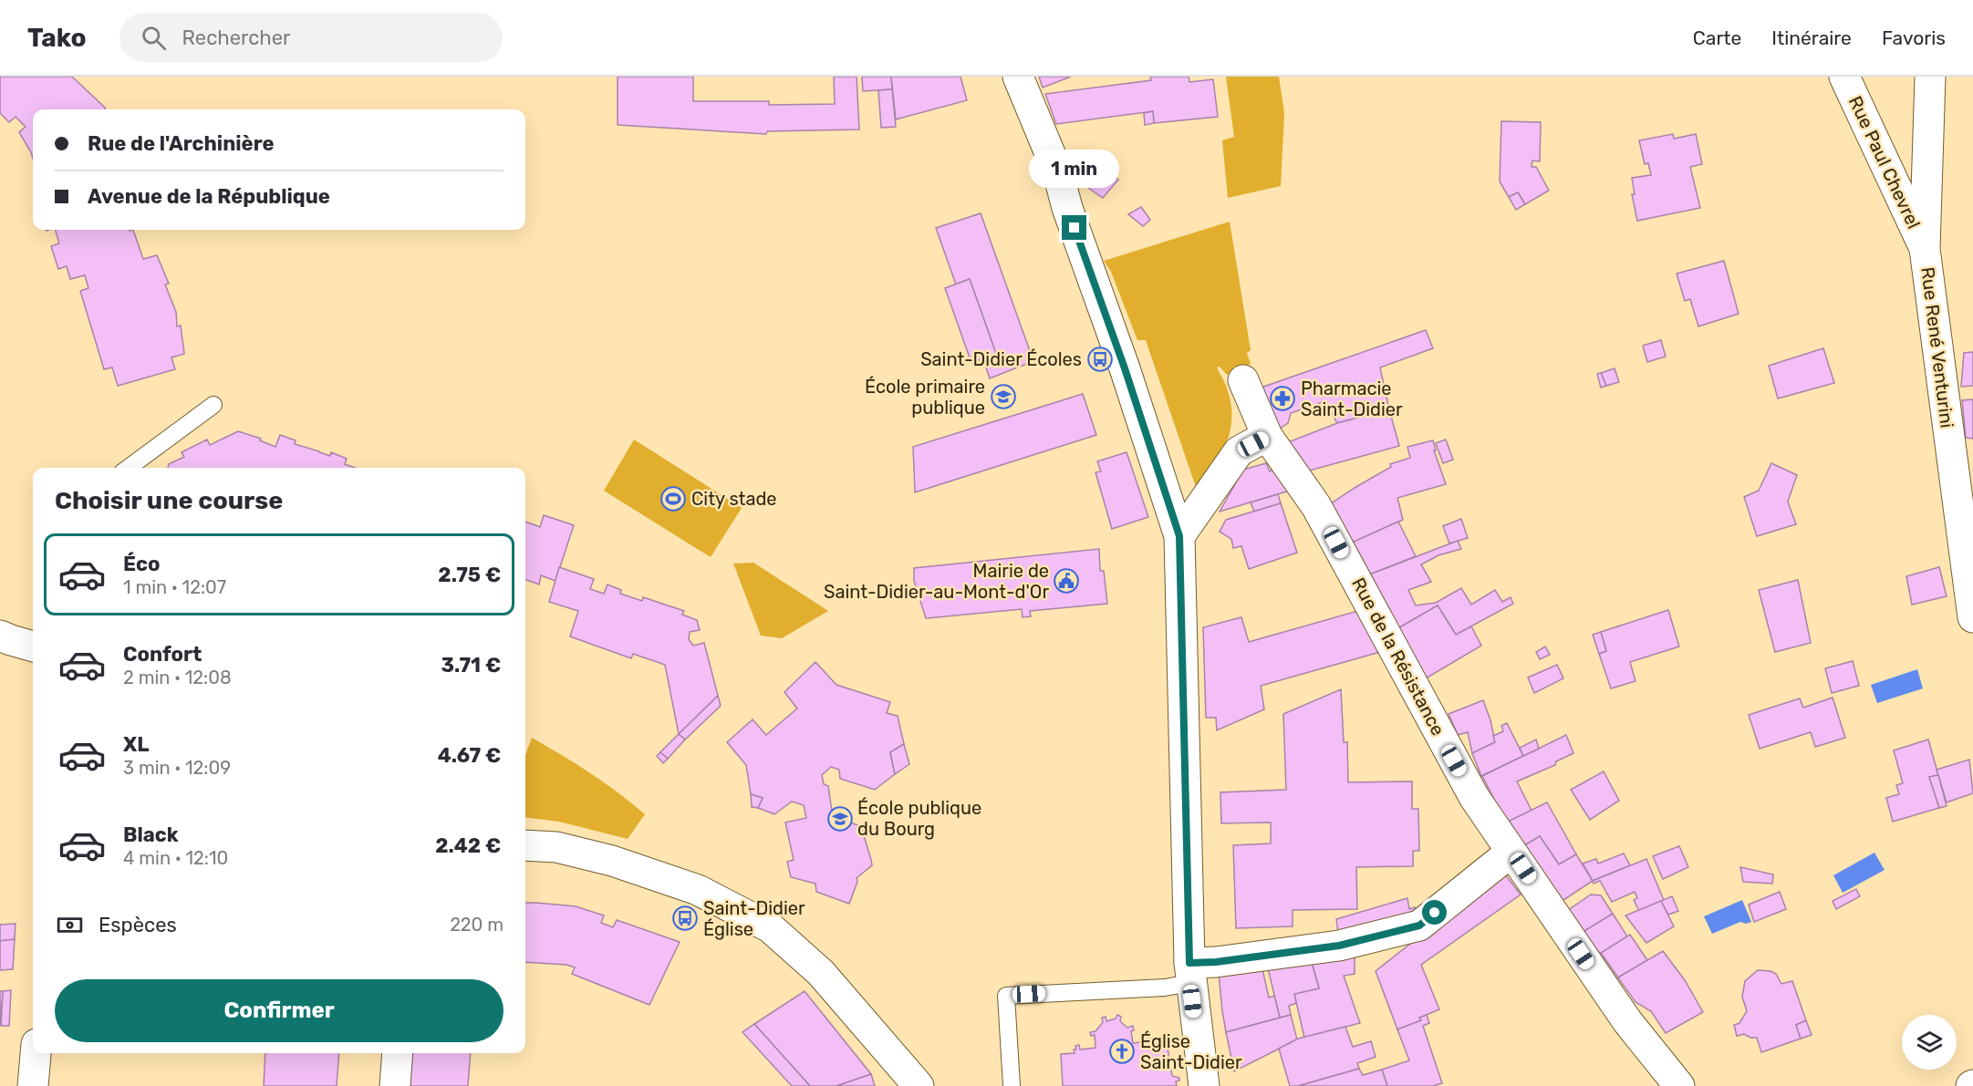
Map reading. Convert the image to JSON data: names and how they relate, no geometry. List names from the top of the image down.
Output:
{
  "streets": {
    "street": ["Rue Paul Chevrel", "Rue René Venturini", "Rue de la Résistance"]
  },
  "crossings": [
    ["Rue Paul Chevrel", "Rue René Venturini"]
  ],
  "places": {
    "bus stop": ["Saint-Didier Écoles", "Saint-Didier Église"],
    "school or university": ["École primaire publique", "École publique du Bourg"],
    "pharmacy": ["Pharmacie Saint-Didier"],
    "sports": ["City stade"],
    "public building": ["Mairie de Saint-Didier-au-Mont-d'Or"],
    "church": ["Église Saint-Didier"]
  },
  "page": {
    "header": "Tako",
    "search": "Rechercher",
    "nav": ["Carte", "Itinéraire", "Favoris"],
    "banner": ["Rue de l'Archinière", "Avenue de la République"],
    "bubble": "1 min",
    "heading": "Choisir une course",
    "list": [
      {
        "name": "Éco",
        "note": "1 min · 12:07",
        "value": "2.75 €"
      },
      {
        "name": "Confort",
        "note": "2 min · 12:08",
        "value": "3.71 €"
      },
      {
        "name": "XL",
        "note": "3 min · 12:09",
        "value": "4.67 €"
      },
      {
        "name": "Black",
        "note": "4 min · 12:10",
        "value": "2.42 €"
      }
    ],
    "pay": ["Espèces", "220 m"],
    "buttons": "Confirmer"
  }
}
